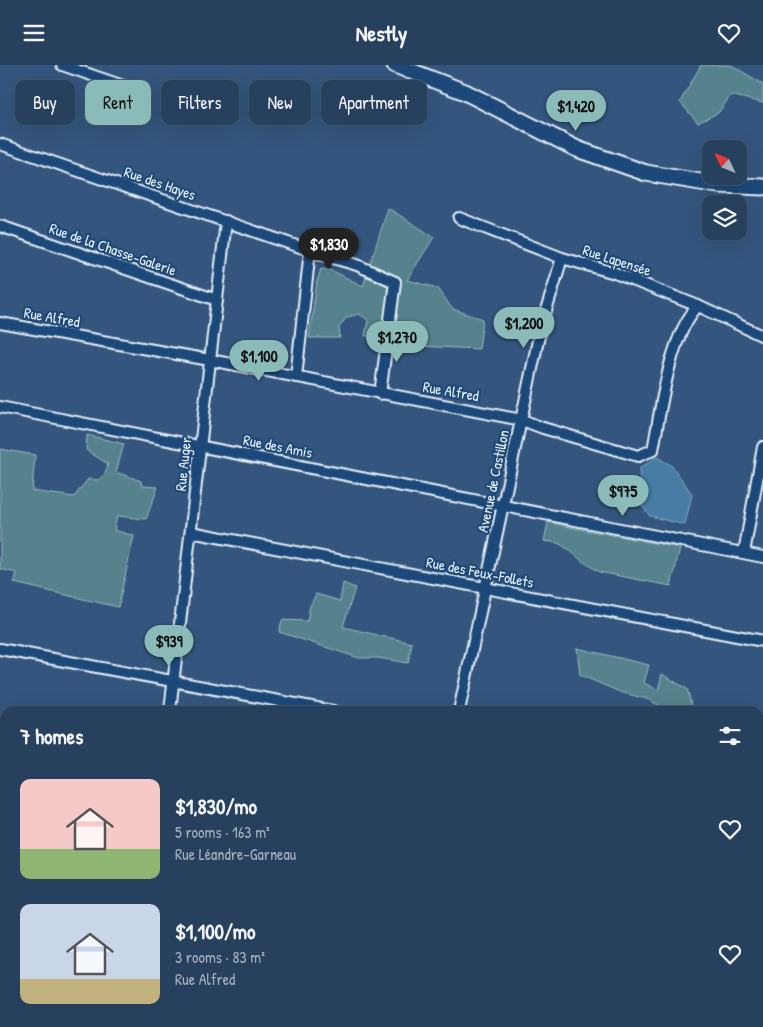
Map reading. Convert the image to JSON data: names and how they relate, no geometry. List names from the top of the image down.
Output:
{
  "streets": {
    "street": [
      "Rue des Hayes",
      "Rue de la Chasse-Galerie",
      "Rue Lapensée",
      "Rue Alfred",
      "Rue des Amis",
      "Rue Auger",
      "Avenue de Castillon",
      "Rue des Feux-Follets"
    ]
  },
  "crossings": [
    ["Rue des Hayes", "Rue Alfred"],
    ["Rue des Hayes", "Rue Auger"],
    ["Rue de la Chasse-Galerie", "Rue Auger"],
    ["Rue Lapensée", "Rue Alfred"],
    ["Rue Lapensée", "Avenue de Castillon"],
    ["Rue Alfred", "Rue Auger"],
    ["Rue Alfred", "Avenue de Castillon"],
    ["Rue des Amis", "Rue Auger"],
    ["Rue des Amis", "Avenue de Castillon"],
    ["Rue Auger", "Rue des Feux-Follets"],
    ["Avenue de Castillon", "Rue des Feux-Follets"]
  ],
  "north": "top left",
  "page": {
    "header": "Nestly",
    "chip": [
      "Buy",
      "Rent",
      "Filters",
      "New",
      "Apartment"
    ],
    "price": [
      "$1,420",
      "$1,830",
      "$1,200",
      "$1,270",
      "$1,100",
      "$975",
      "$939"
    ],
    "heading": "7 homes",
    "list": [
      {
        "name": "$1,830/mo",
        "note": "5 rooms · 163 m² · Rue Léandre-Garneau"
      },
      {
        "name": "$1,100/mo",
        "note": "3 rooms · 83 m² · Rue Alfred"
      }
    ]
  }
}
